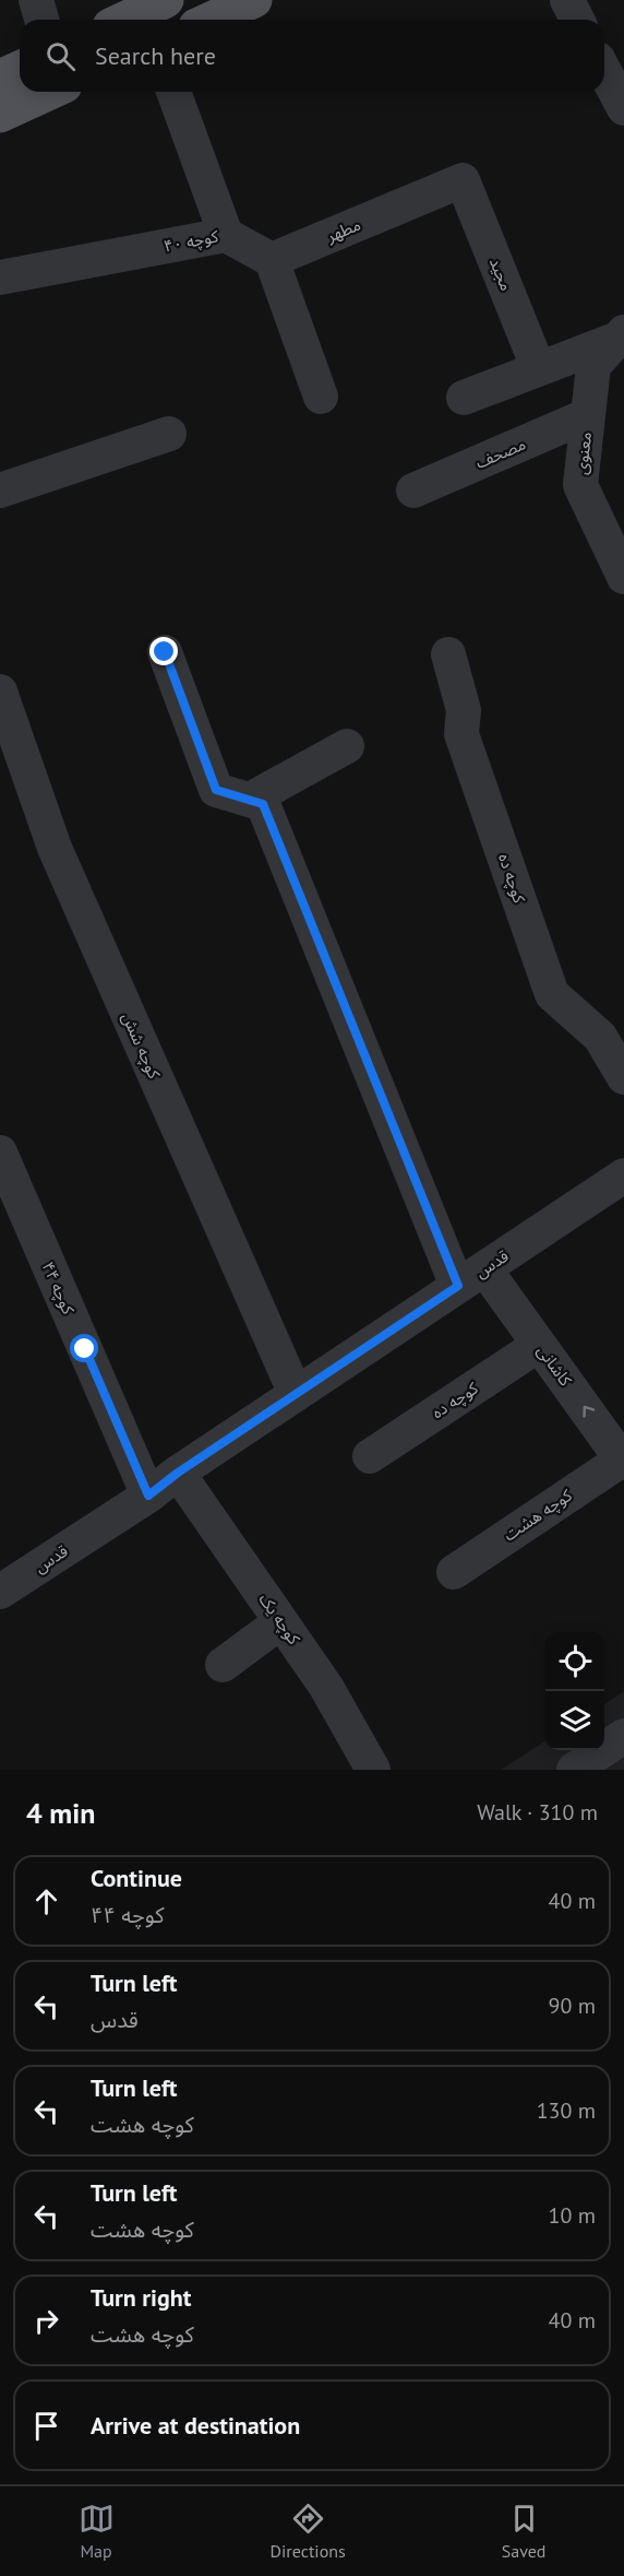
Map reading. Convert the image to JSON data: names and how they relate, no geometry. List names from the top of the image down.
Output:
{
  "streets": {
    "street": [
      "مطهر",
      "کوچه ۴۰",
      "مجید",
      "مصحف",
      "معنوی",
      "کوچه ده",
      "کوچه شش",
      "قدس",
      "کوچه ۴۴",
      "کاشانی",
      "کوچه هشت",
      "کوچه یک"
    ]
  },
  "crossings": [
    ["مطهر", "مجید"],
    ["مصحف", "معنوی"],
    ["کوچه ده", "کاشانی"],
    ["کوچه شش", "قدس"],
    ["قدس", "کوچه ۴۴"],
    ["قدس", "کاشانی"],
    ["قدس", "کوچه یک"],
    ["کاشانی", "کوچه هشت"]
  ],
  "one_way": ["کاشانی"],
  "page": {
    "search": "Search here",
    "heading": ["4 min", "Walk · 310 m"],
    "list": [
      ["Continue", "کوچه ۴۴", "40 m"],
      ["Turn left", "قدس", "90 m"],
      ["Turn left", "کوچه هشت", "130 m"],
      ["Turn left", "کوچه هشت", "10 m"],
      ["Turn right", "کوچه هشت", "40 m"],
      "Arrive at destination"
    ],
    "nav": ["Map", "Directions", "Saved"]
  }
}
